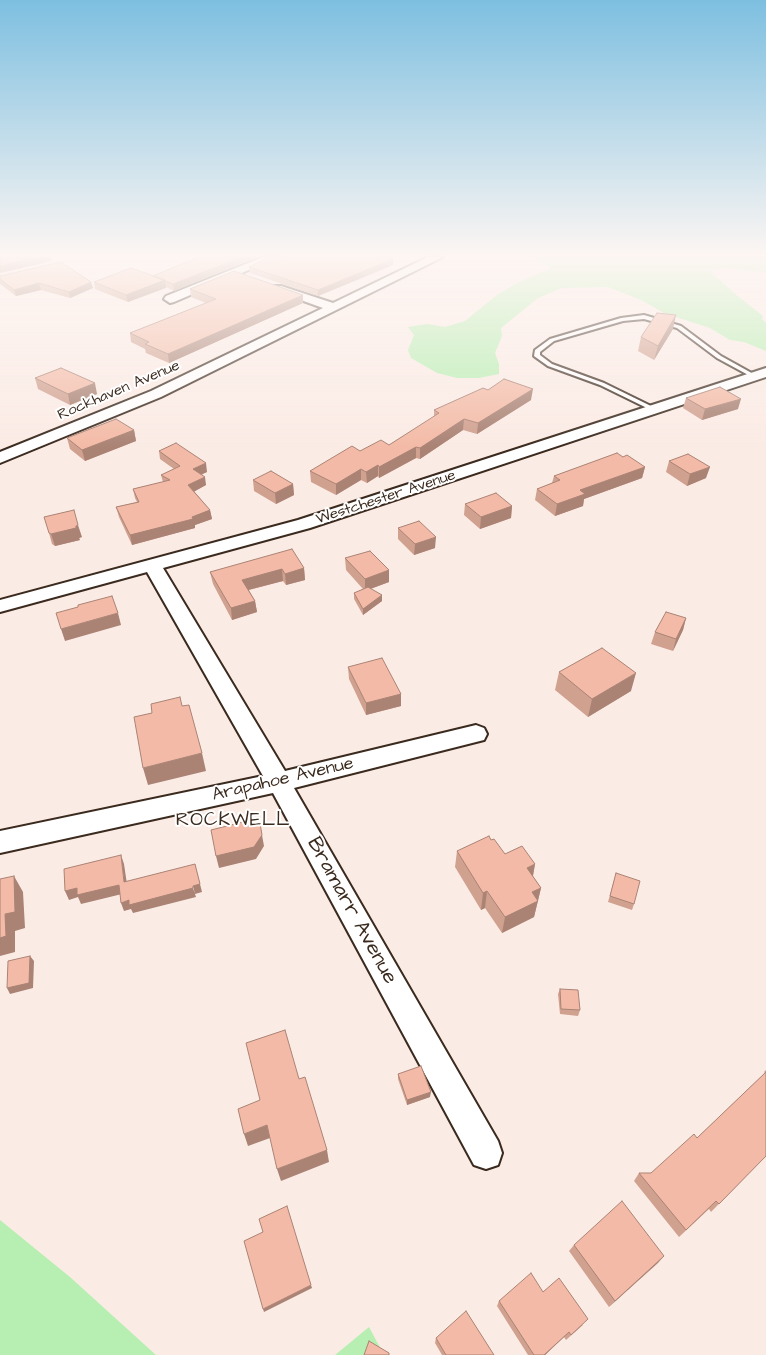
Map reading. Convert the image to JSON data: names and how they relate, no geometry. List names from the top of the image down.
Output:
{
  "streets": {
    "street": [
      "Rockhaven Avenue",
      "Westchester Avenue",
      "Arapahoe Avenue",
      "Bramarr Avenue"
    ]
  },
  "crossings": [
    ["Westchester Avenue", "Bramarr Avenue"],
    ["Arapahoe Avenue", "Bramarr Avenue"]
  ],
  "districts": ["ROCKWELL"]
}
